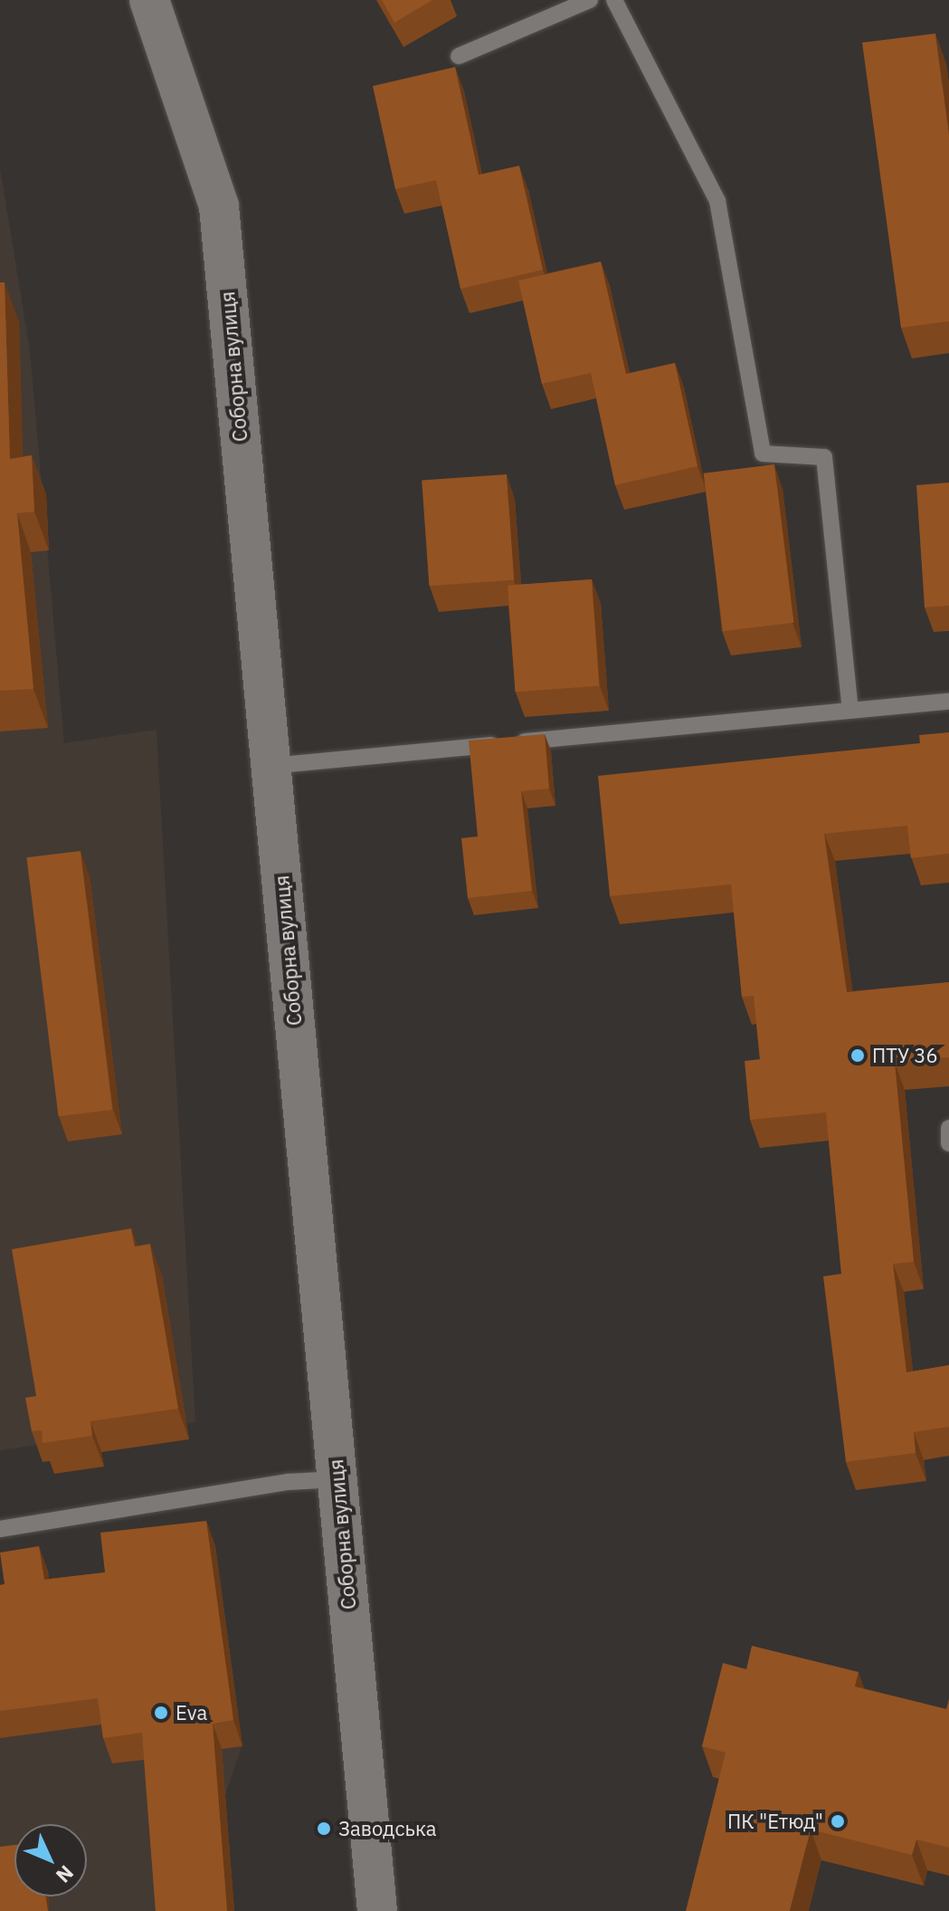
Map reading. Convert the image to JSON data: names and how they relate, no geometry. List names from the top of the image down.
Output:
{
  "streets": {
    "street": ["Соборна вулиця"]
  },
  "places": [
    "ПТУ 36",
    "Eva",
    "ПК \"Етюд\"",
    "Заводська"
  ],
  "north": "bottom right"
}
